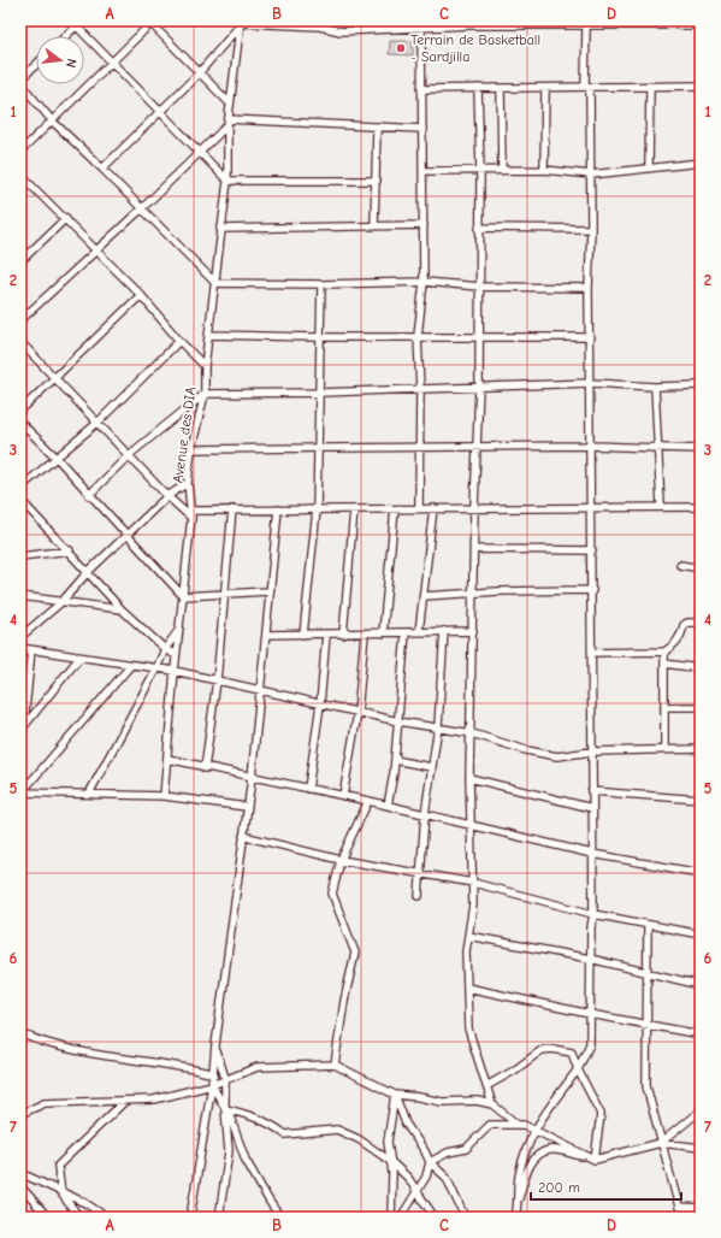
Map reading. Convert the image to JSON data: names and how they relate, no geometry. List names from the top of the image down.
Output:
{
  "streets": {
    "street": ["Avenue des DIA"]
  },
  "places": ["Terrain de Basketball - Sardjilla"],
  "scale_bar": "200 m",
  "north": "right",
  "grid": {
    "columns": [
      "A",
      "B",
      "C",
      "D"
    ],
    "rows": [
      "1",
      "2",
      "3",
      "4",
      "5",
      "6",
      "7"
    ]
  }
}
